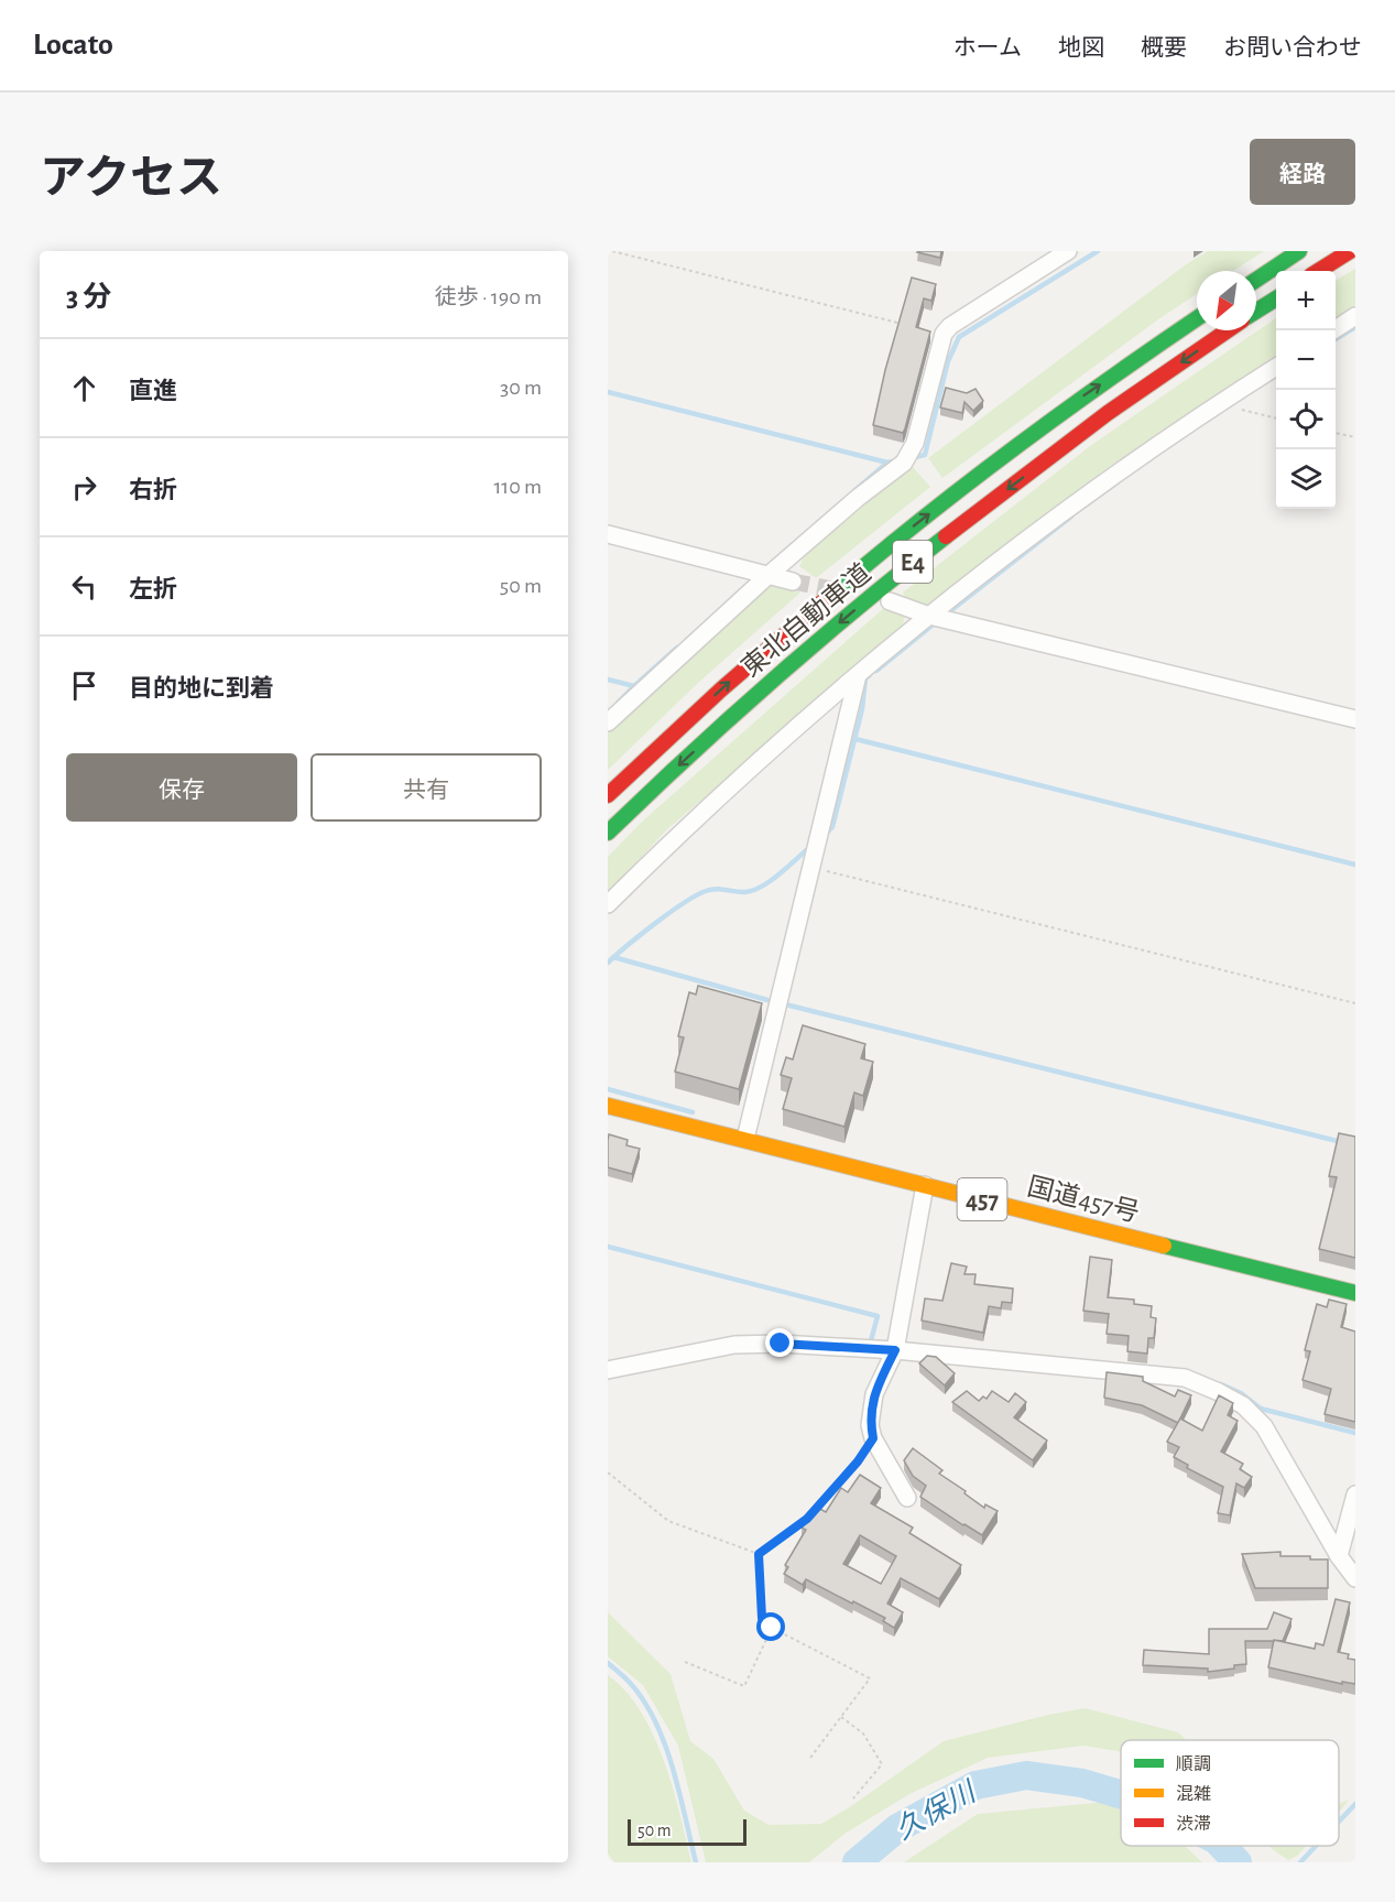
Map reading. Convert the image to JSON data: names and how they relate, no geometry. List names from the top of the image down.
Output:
{
  "streets": {
    "highway": [
      "E4",
      "東北自動車道",
      "457",
      "国道457号"
    ]
  },
  "water": ["久保川"],
  "legend": ["順調", "混雑", "渋滞"],
  "scale_bar": "50 m",
  "north": "bottom left",
  "page": {
    "header": "Locato",
    "nav": [
      "ホーム",
      "地図",
      "概要",
      "お問い合わせ"
    ],
    "title": "アクセス",
    "buttons": [
      "経路",
      ["保存", "共有"]
    ],
    "heading": ["3 分", "徒歩 · 190 m"],
    "map_buttons": ["+", "−"],
    "list": [
      ["直進", "30 m"],
      ["右折", "110 m"],
      ["左折", "50 m"],
      "目的地に到着"
    ],
    "scale": "50 m"
  }
}
